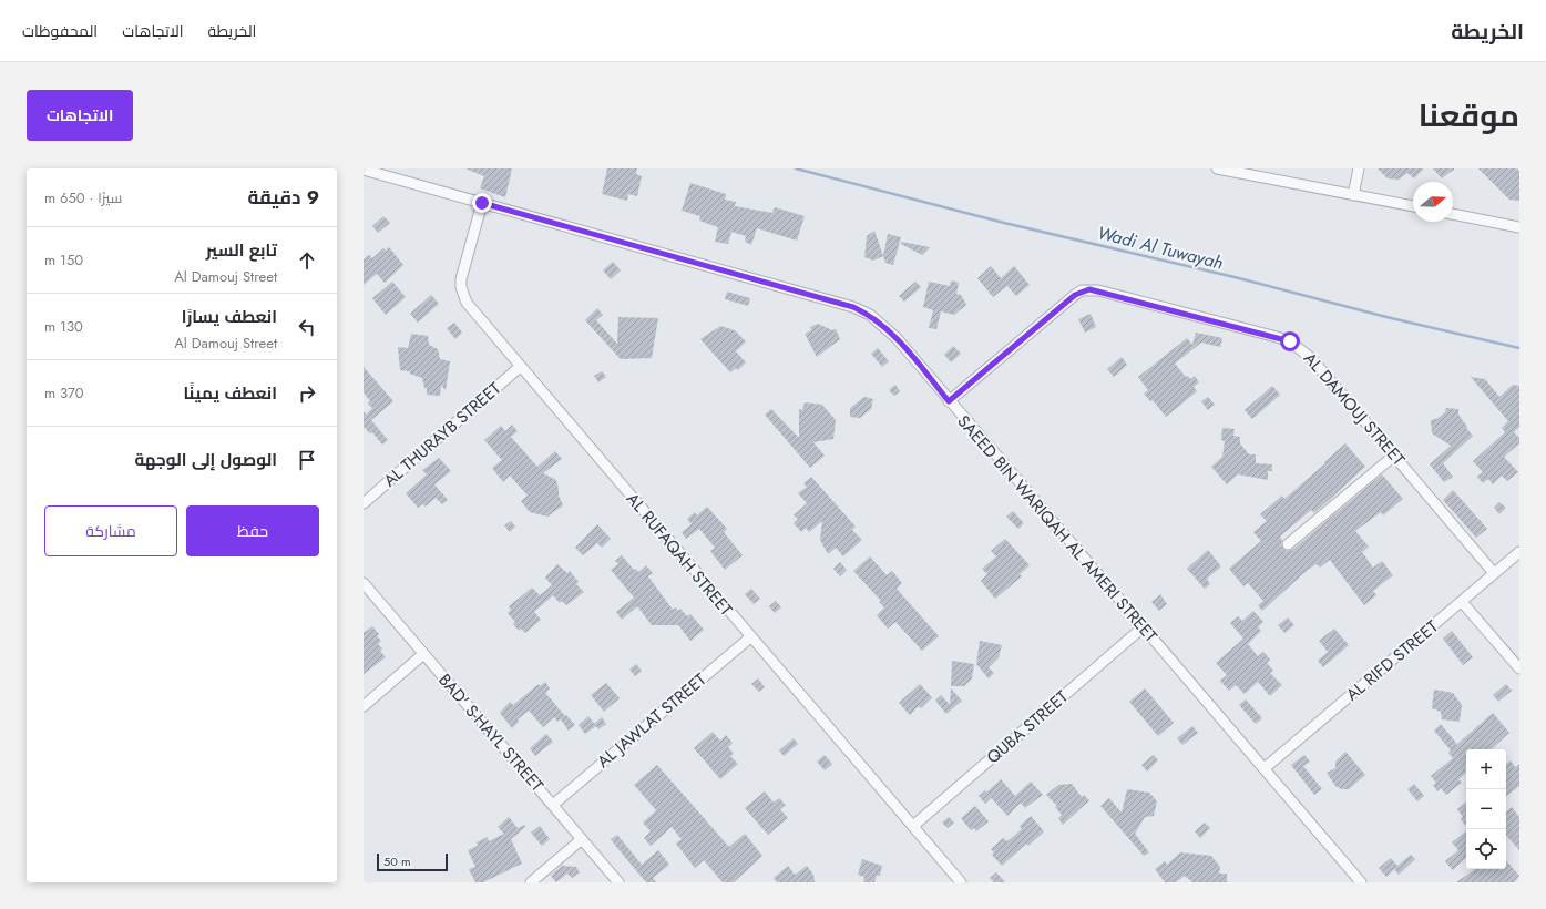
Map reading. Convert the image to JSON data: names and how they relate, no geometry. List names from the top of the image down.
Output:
{
  "streets": {
    "street": [
      "AL DAMOUJ STREET",
      "AL THURAYB STREET",
      "SAEED BIN WARIQAH AL AMERI STREET",
      "AL RUFAQAH STREET",
      "AL RIFD STREET",
      "AL JAWLAT STREET",
      "QUBA STREET",
      "BAD' S-HAYL STREET"
    ]
  },
  "crossings": [
    ["AL DAMOUJ STREET", "SAEED BIN WARIQAH AL AMERI STREET"],
    ["AL DAMOUJ STREET", "AL RIFD STREET"],
    ["AL THURAYB STREET", "AL RUFAQAH STREET"],
    ["SAEED BIN WARIQAH AL AMERI STREET", "AL RUFAQAH STREET"],
    ["SAEED BIN WARIQAH AL AMERI STREET", "AL RIFD STREET"],
    ["SAEED BIN WARIQAH AL AMERI STREET", "QUBA STREET"],
    ["AL RUFAQAH STREET", "AL JAWLAT STREET"],
    ["AL RUFAQAH STREET", "QUBA STREET"],
    ["AL JAWLAT STREET", "BAD' S-HAYL STREET"]
  ],
  "water": ["Wadi Al Tuwayah"],
  "scale_bar": "50 m",
  "north": "right",
  "page": {
    "header": "الخريطة",
    "nav": ["الخريطة", "الاتجاهات", "المحفوظات"],
    "title": "موقعنا",
    "buttons": [
      "الاتجاهات",
      ["حفظ", "مشاركة"]
    ],
    "heading": ["9 دقيقة", "سيرًا · 650 m"],
    "list": [
      ["تابع السير", "Al Damouj Street", "150 m"],
      ["انعطف يسارًا", "Al Damouj Street", "130 m"],
      ["انعطف يمينًا", "370 m"],
      "الوصول إلى الوجهة"
    ],
    "map_buttons": ["+", "−"],
    "scale": "50 m"
  }
}
